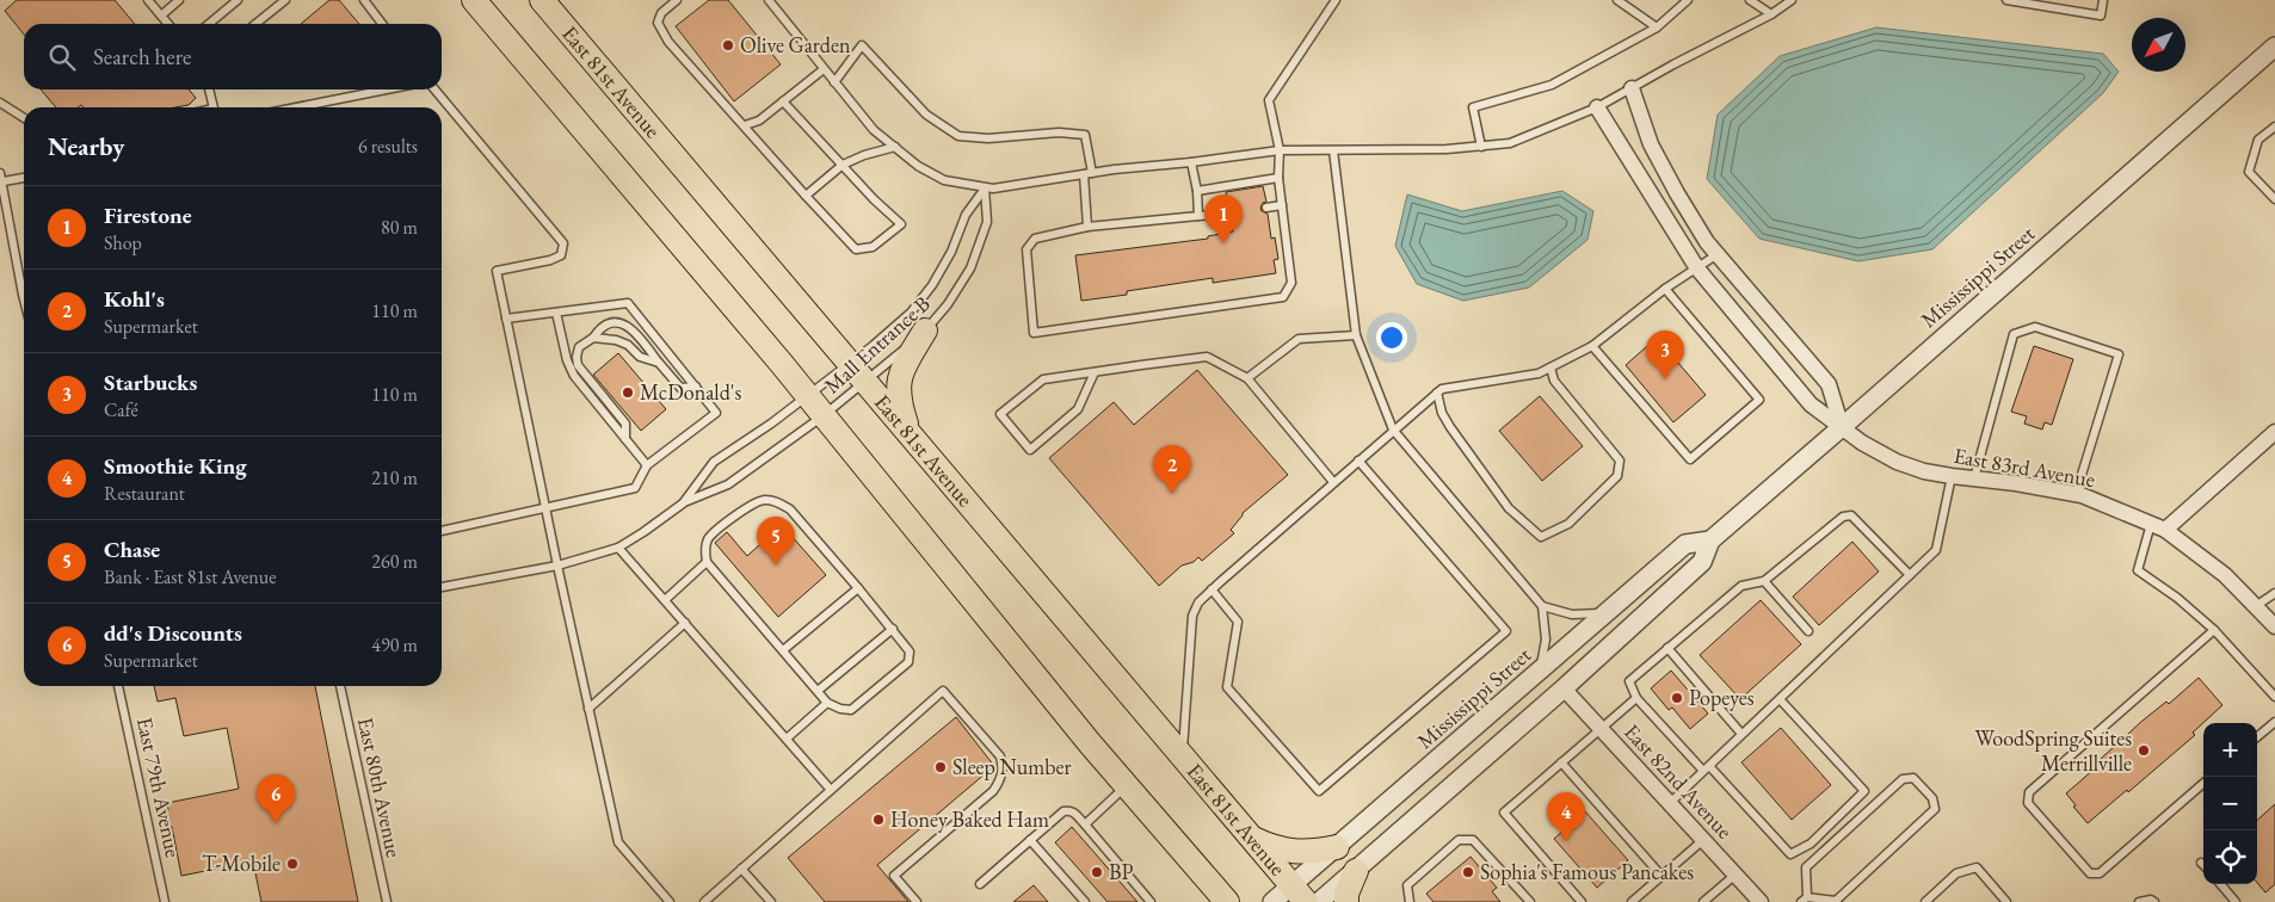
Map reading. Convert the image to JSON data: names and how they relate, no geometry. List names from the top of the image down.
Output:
{
  "streets": {
    "highway": ["East 81st Avenue"],
    "street": ["Mississippi Street", "East 83rd Avenue", "East 82nd Avenue"],
    "lane": ["Mall Entrance B", "East 79th Avenue", "East 80th Avenue"]
  },
  "crossings": [
    ["East 81st Avenue", "Mississippi Street"],
    ["East 81st Avenue", "Mall Entrance B"],
    ["Mississippi Street", "East 83rd Avenue"],
    ["Mississippi Street", "East 82nd Avenue"]
  ],
  "places": [
    "Olive Garden",
    "McDonald's",
    "Popeyes",
    "WoodSpring Suites Merrillville",
    "Sleep Number",
    "Honey Baked Ham",
    "T-Mobile",
    "BP",
    "Sophia's Famous Pancakes"
  ],
  "north": "bottom left",
  "page": {
    "search": "Search here",
    "heading": ["Nearby", "6 results"],
    "list": [
      {
        "mark": "1",
        "name": "Firestone",
        "note": "Shop",
        "value": "80 m"
      },
      {
        "mark": "2",
        "name": "Kohl's",
        "note": "Supermarket",
        "value": "110 m"
      },
      {
        "mark": "3",
        "name": "Starbucks",
        "note": "Café",
        "value": "110 m"
      },
      {
        "mark": "4",
        "name": "Smoothie King",
        "note": "Restaurant",
        "value": "210 m"
      },
      {
        "mark": "5",
        "name": "Chase",
        "note": "Bank · East 81st Avenue",
        "value": "260 m"
      },
      {
        "mark": "6",
        "name": "dd's Discounts",
        "note": "Supermarket",
        "value": "490 m"
      }
    ],
    "pins": [
      "1",
      "3",
      "2",
      "5",
      "6",
      "4"
    ],
    "map_buttons": ["+", "−"]
  }
}
